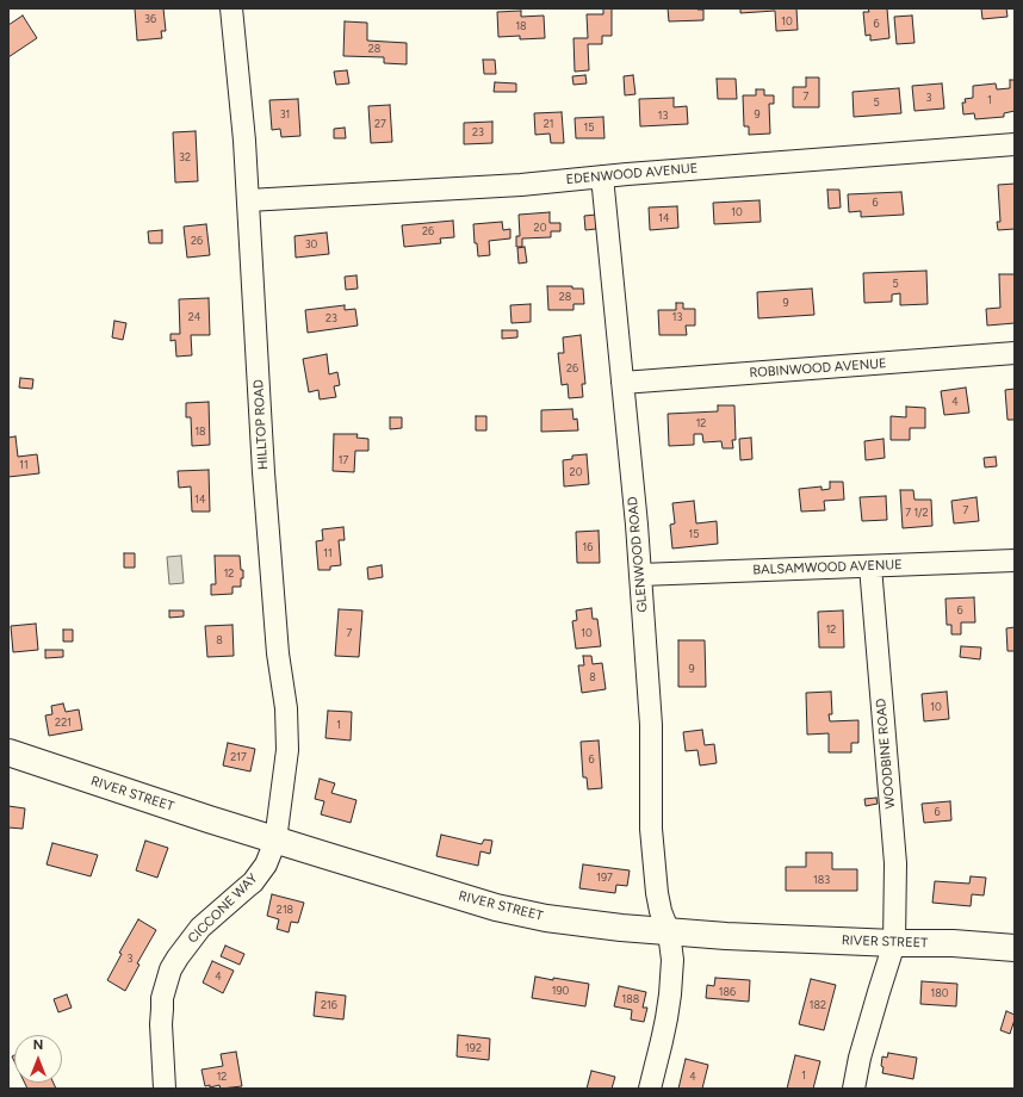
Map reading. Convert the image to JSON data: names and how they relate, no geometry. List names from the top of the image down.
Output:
{
  "streets": {
    "main road": ["RIVER STREET"],
    "street": [
      "EDENWOOD AVENUE",
      "ROBINWOOD AVENUE",
      "HILLTOP ROAD",
      "GLENWOOD ROAD",
      "BALSAMWOOD AVENUE",
      "WOODBINE ROAD",
      "CICCONE WAY"
    ]
  },
  "crossings": [
    ["EDENWOOD AVENUE", "HILLTOP ROAD"],
    ["EDENWOOD AVENUE", "GLENWOOD ROAD"],
    ["ROBINWOOD AVENUE", "GLENWOOD ROAD"],
    ["HILLTOP ROAD", "RIVER STREET"],
    ["HILLTOP ROAD", "CICCONE WAY"],
    ["GLENWOOD ROAD", "BALSAMWOOD AVENUE"],
    ["GLENWOOD ROAD", "RIVER STREET"],
    ["BALSAMWOOD AVENUE", "WOODBINE ROAD"],
    ["WOODBINE ROAD", "RIVER STREET"],
    ["RIVER STREET", "CICCONE WAY"]
  ],
  "house_numbers": [
    "36",
    "10",
    "6",
    "18",
    "28",
    "7",
    "3",
    "1",
    "5",
    "31",
    "9",
    "13",
    "27",
    "21",
    "15",
    "23",
    "32",
    "6",
    "10",
    "14",
    "20",
    "26",
    "26",
    "30",
    "5",
    "28",
    "9",
    "24",
    "13",
    "23",
    "26",
    "4",
    "12",
    "18",
    "17",
    "11",
    "20",
    "14",
    "7",
    "7 1/2",
    "15",
    "16",
    "11",
    "12",
    "6",
    "12",
    "7",
    "10",
    "8",
    "9",
    "8",
    "10",
    "221",
    "1",
    "217",
    "6",
    "6",
    "197",
    "183",
    "218",
    "3",
    "4",
    "190",
    "186",
    "180",
    "188",
    "216",
    "182",
    "192",
    "1",
    "12",
    "4"
  ],
  "north": "top"
}
